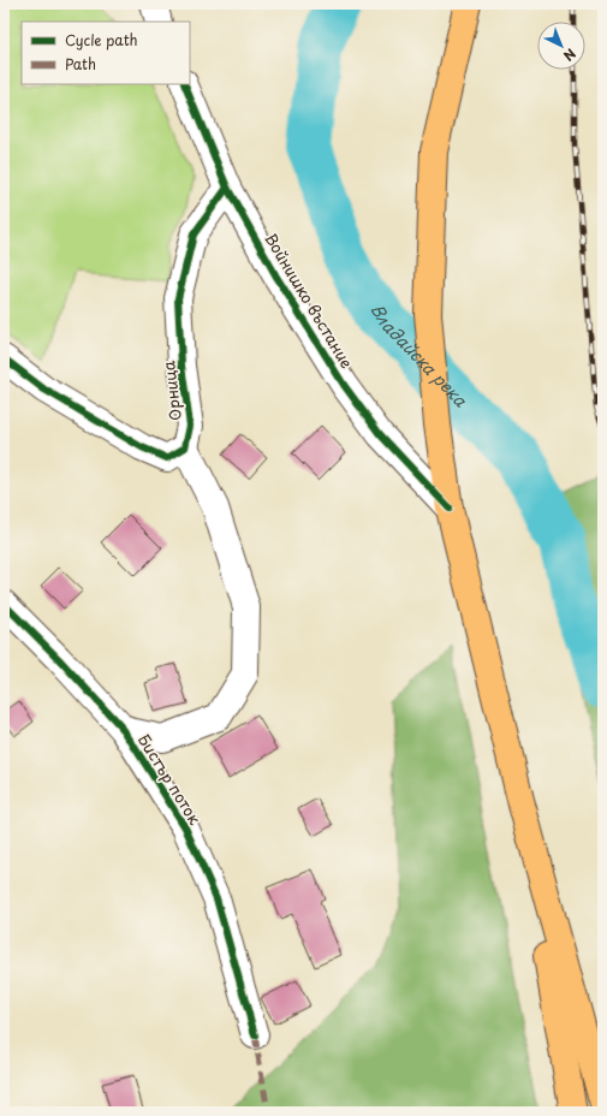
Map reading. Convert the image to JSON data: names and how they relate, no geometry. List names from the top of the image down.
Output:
{
  "streets": {
    "street": ["Войнишко въстание", "Орница", "Бистър поток"]
  },
  "crossings": [
    ["Войнишко въстание", "Орница"]
  ],
  "water": ["Владайска река"],
  "legend": ["Cycle path", "Path"],
  "north": "bottom right"
}
